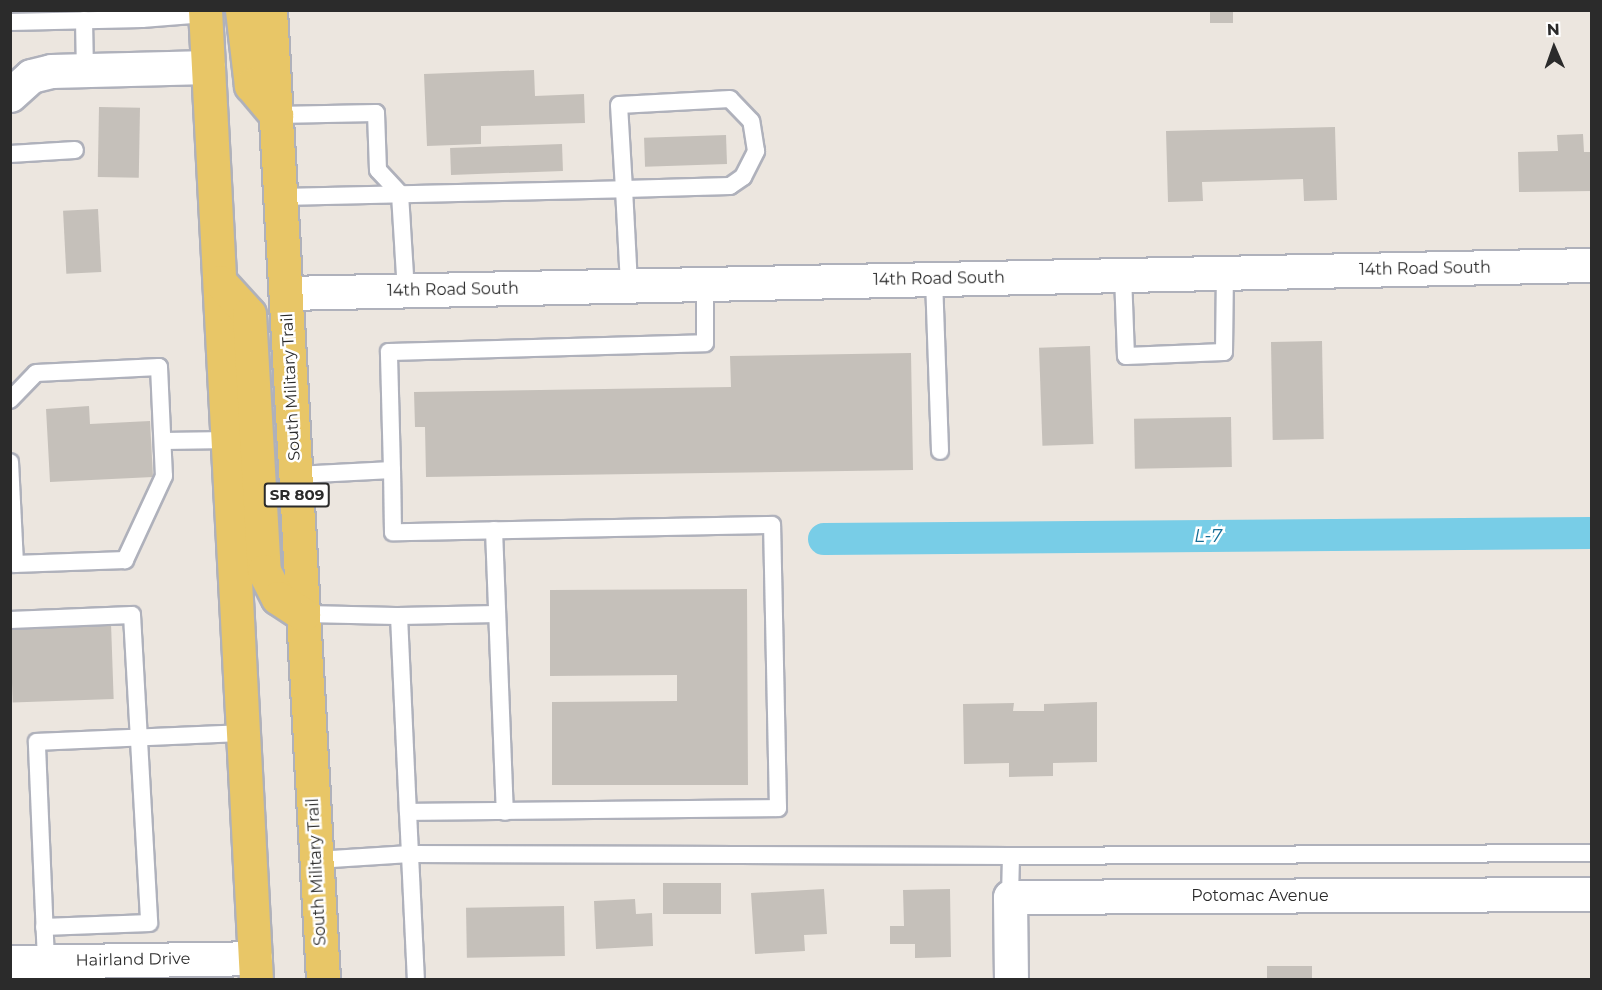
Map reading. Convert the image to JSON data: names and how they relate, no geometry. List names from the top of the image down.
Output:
{
  "streets": {
    "main road": ["South Military Trail", "SR 809"],
    "street": ["14th Road South", "Potomac Avenue", "Hairland Drive"]
  },
  "crossings": [
    ["14th Road South", "South Military Trail"]
  ],
  "water": ["L-7"],
  "north": "top"
}
